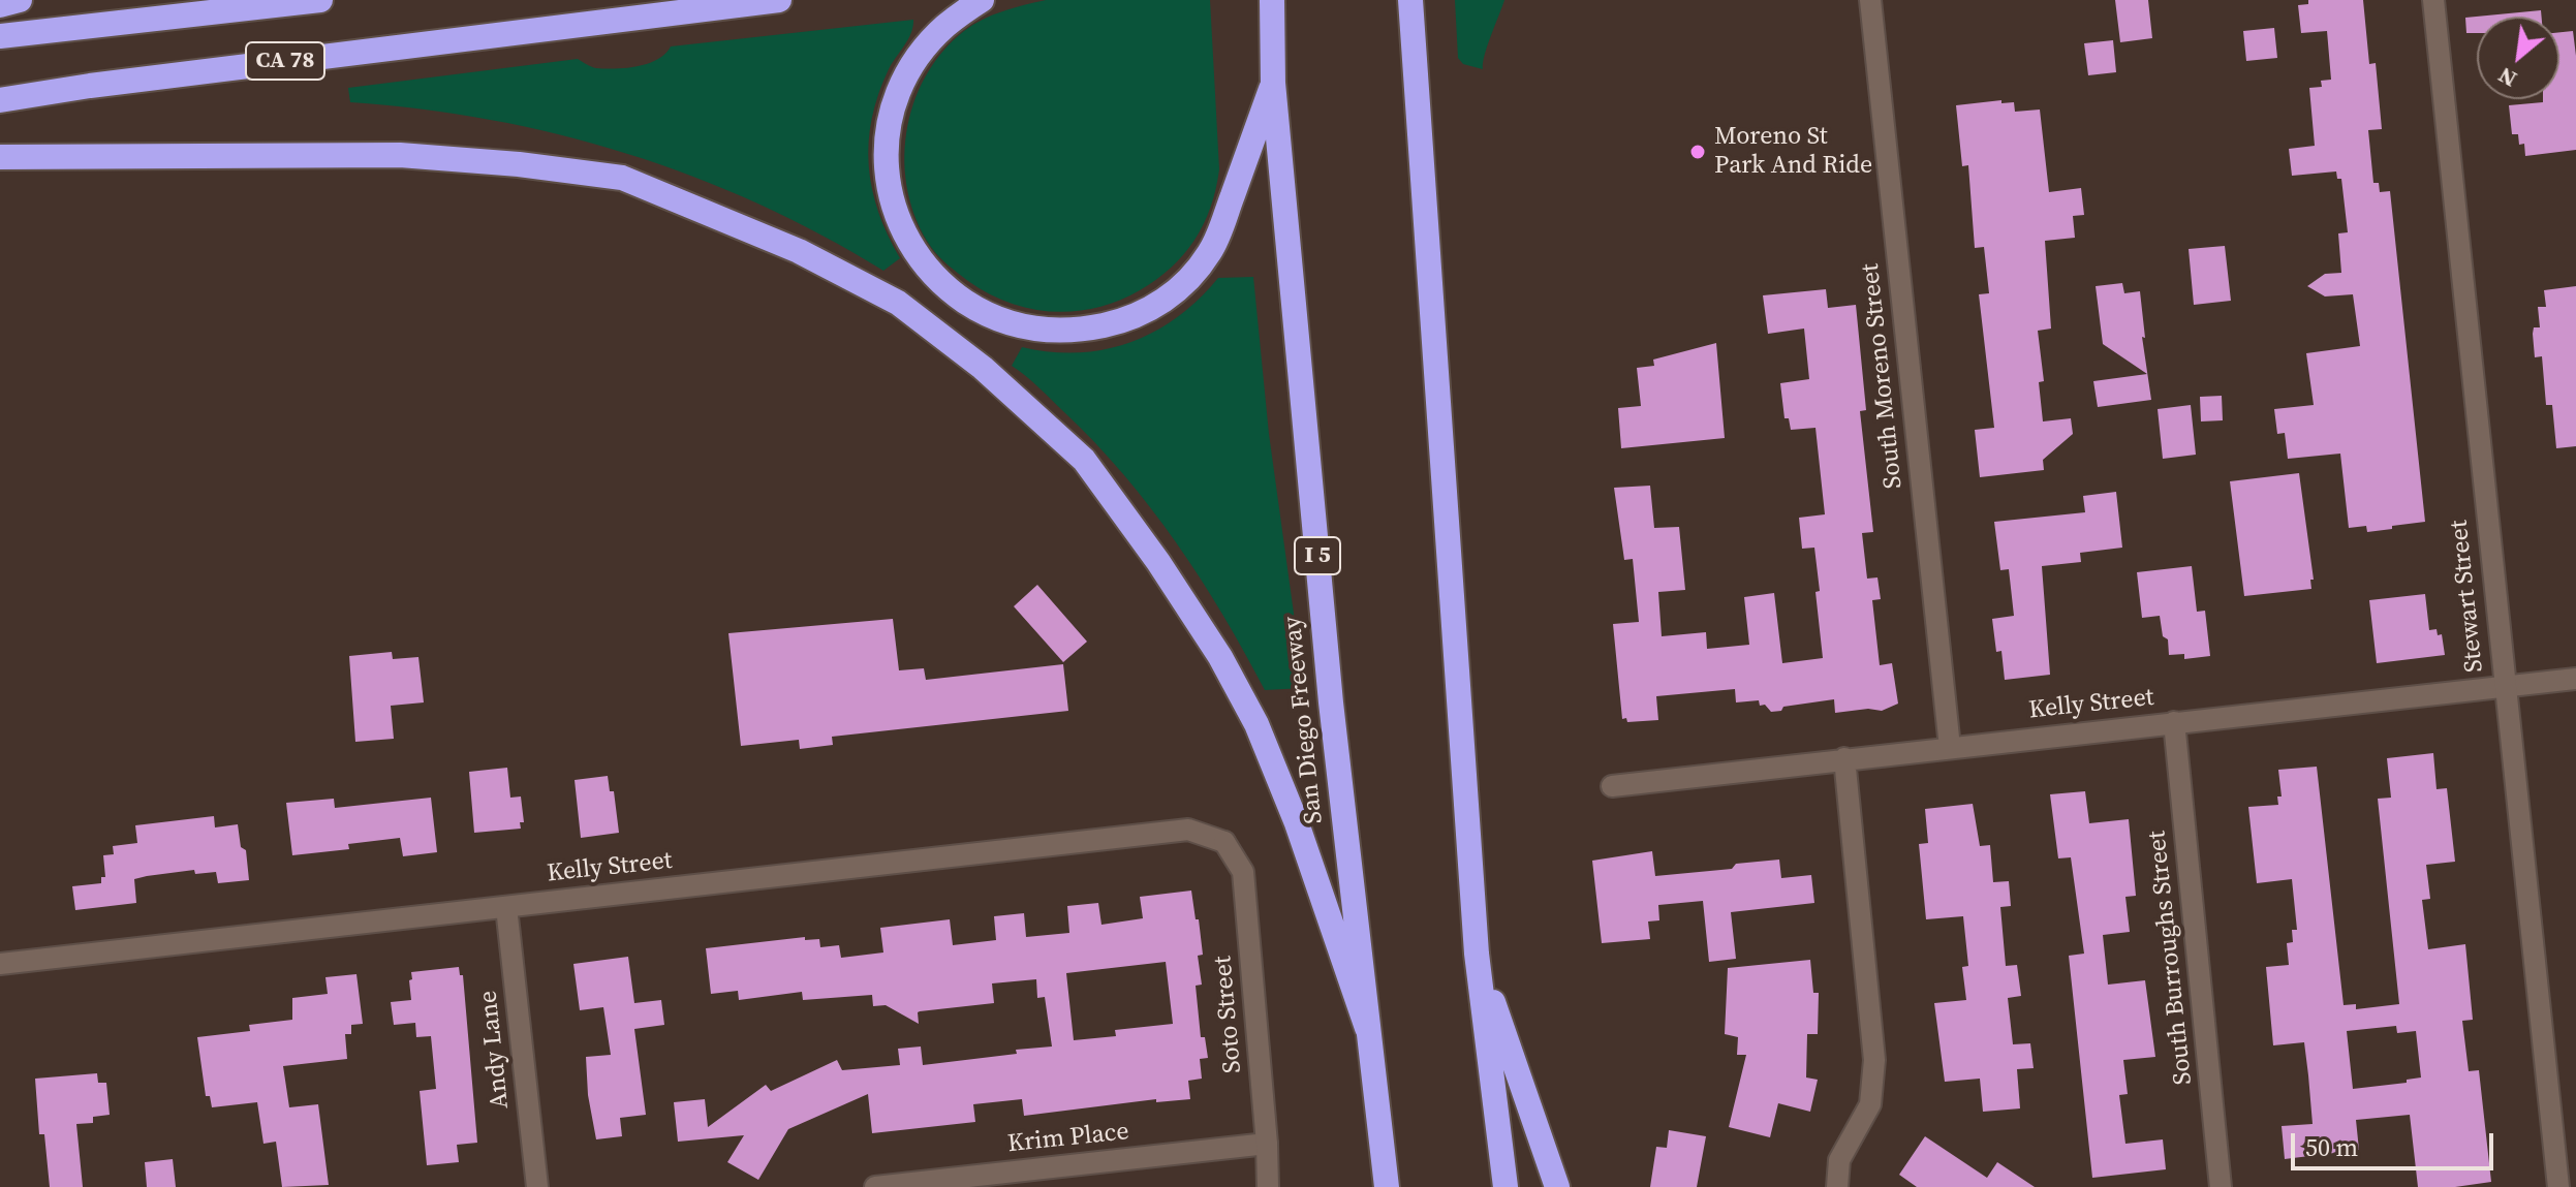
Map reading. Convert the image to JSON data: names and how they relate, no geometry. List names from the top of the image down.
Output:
{
  "streets": {
    "highway": ["CA 78", "I 5", "San Diego Freeway"],
    "street": [
      "South Moreno Street",
      "Stewart Street",
      "Kelly Street",
      "South Burroughs Street",
      "Soto Street",
      "Andy Lane",
      "Krim Place"
    ]
  },
  "crossings": [
    ["South Moreno Street", "Kelly Street"],
    ["Stewart Street", "Kelly Street"],
    ["Kelly Street", "South Burroughs Street"],
    ["Kelly Street", "Soto Street"],
    ["Kelly Street", "Andy Lane"],
    ["Soto Street", "Krim Place"]
  ],
  "places": ["Moreno St Park And Ride"],
  "scale_bar": "50 m",
  "north": "bottom left"
}
